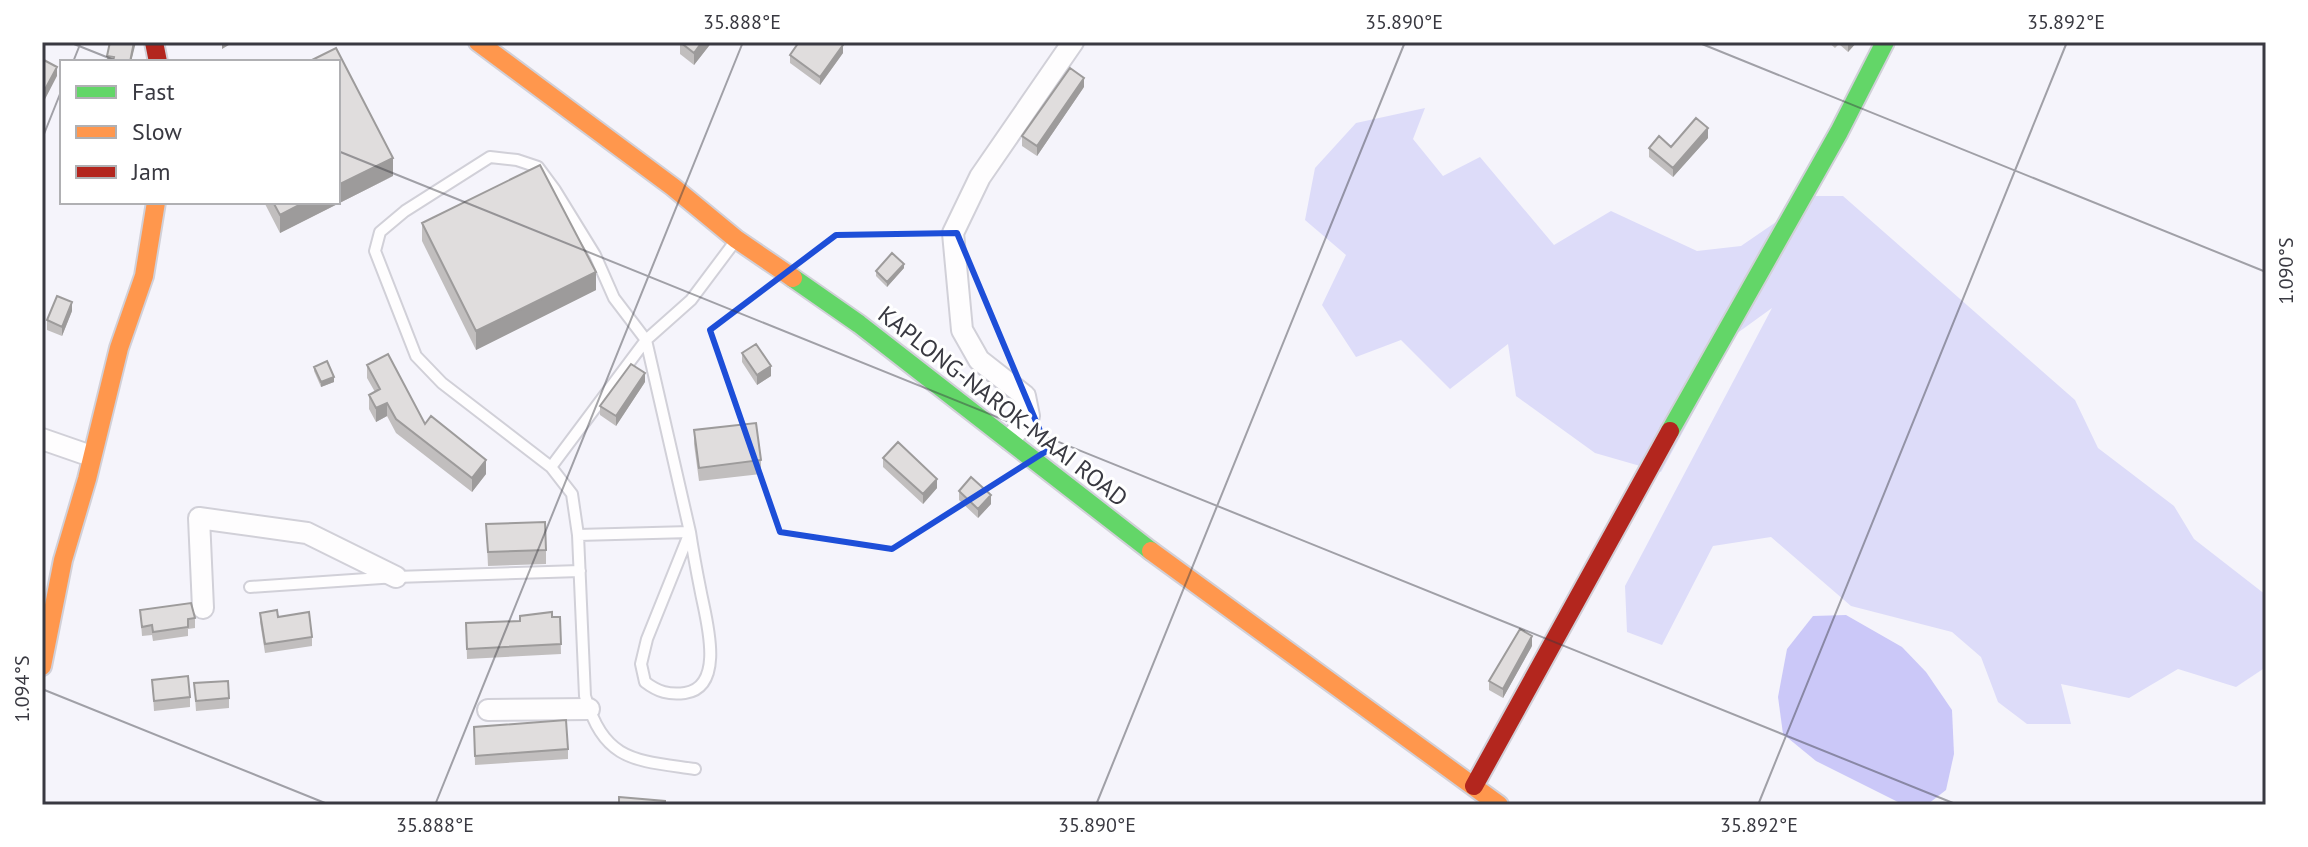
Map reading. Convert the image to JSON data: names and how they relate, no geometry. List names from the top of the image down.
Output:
{
  "streets": {
    "main road": ["KAPLONG-NAROK-MAAI ROAD"]
  },
  "legend": ["Fast", "Slow", "Jam"],
  "coordinates": [
    "35.888°E",
    "35.890°E",
    "35.892°E",
    "1.090°S",
    "1.094°S"
  ]
}
